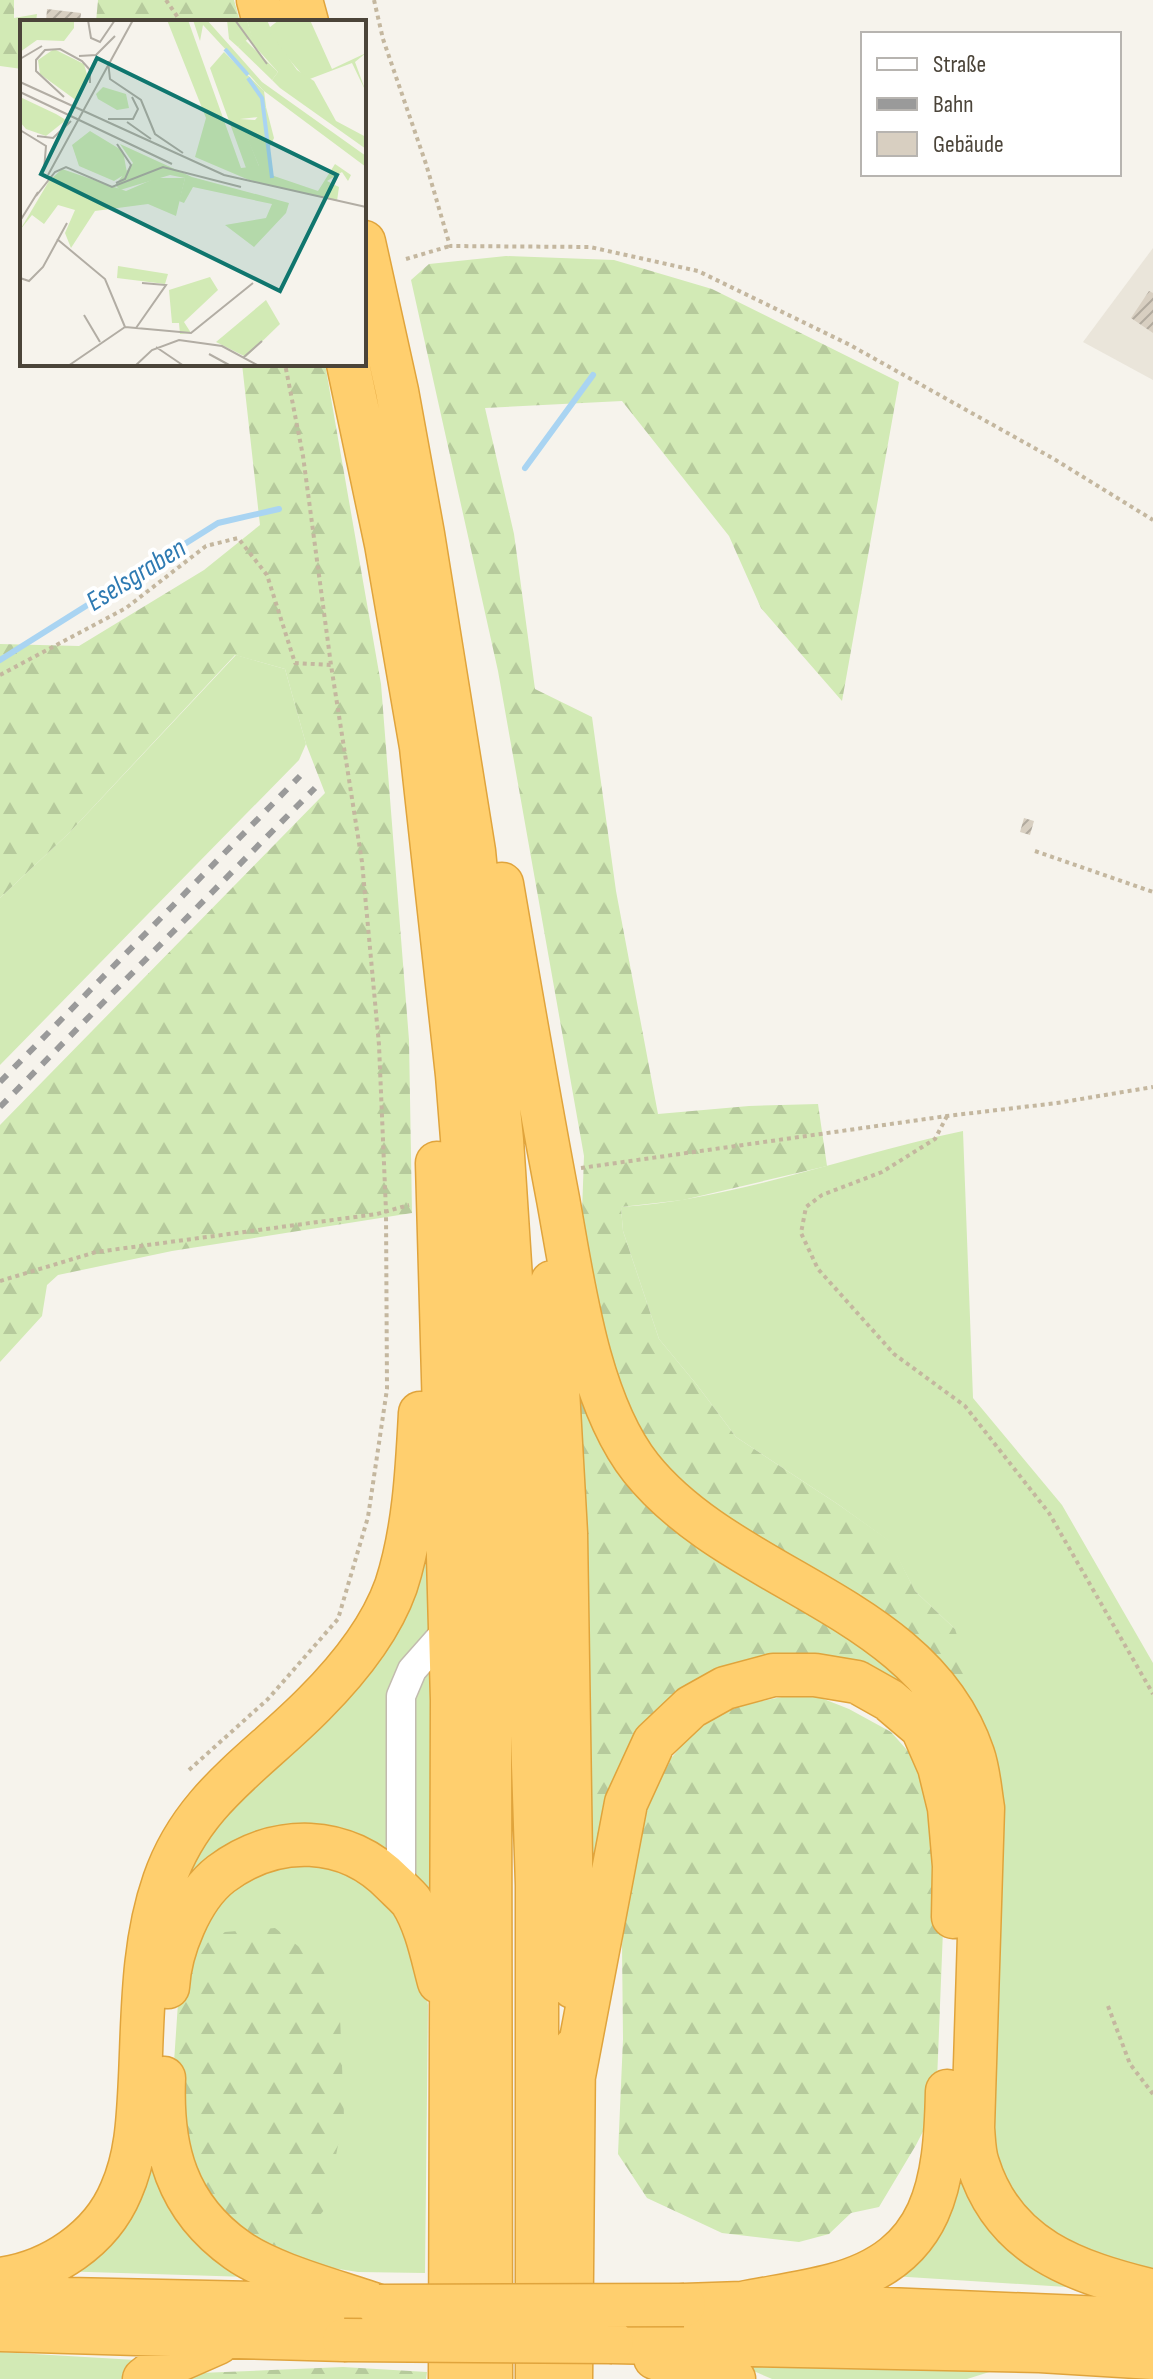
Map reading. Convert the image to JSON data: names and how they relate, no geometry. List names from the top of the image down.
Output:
{
  "water": ["Eselsgraben"],
  "legend": ["Straße", "Bahn", "Gebäude"]
}
